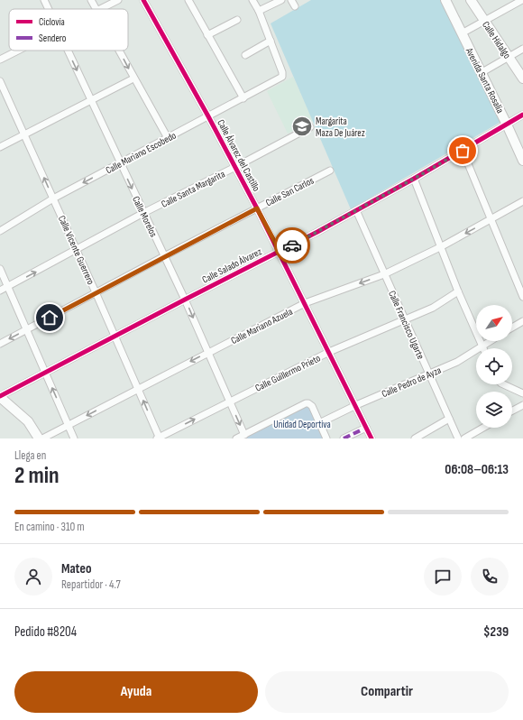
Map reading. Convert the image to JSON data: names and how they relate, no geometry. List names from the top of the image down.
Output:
{
  "streets": {
    "street": [
      "Calle Hidalgo",
      "Avenida Santa Rosalía",
      "Calle Mariano Escobedo",
      "Calle Álvarez del Castillo",
      "Calle Santa Margarita",
      "Calle San Carlos",
      "Calle Morelos",
      "Calle Vicente Guerrero",
      "Calle Salado Álvarez",
      "Calle Francisco Ugarte",
      "Calle Mariano Azuela",
      "Calle Guillermo Prieto",
      "Calle Pedro de Ayza"
    ]
  },
  "crossings": [
    ["Avenida Santa Rosalía", "Calle Salado Álvarez"],
    ["Calle Mariano Escobedo", "Calle Álvarez del Castillo"],
    ["Calle Mariano Escobedo", "Calle Morelos"],
    ["Calle Mariano Escobedo", "Calle Vicente Guerrero"],
    ["Calle Álvarez del Castillo", "Calle Santa Margarita"],
    ["Calle Álvarez del Castillo", "Calle San Carlos"],
    ["Calle Álvarez del Castillo", "Calle Salado Álvarez"],
    ["Calle Álvarez del Castillo", "Calle Mariano Azuela"],
    ["Calle Álvarez del Castillo", "Calle Guillermo Prieto"],
    ["Calle Álvarez del Castillo", "Calle Pedro de Ayza"],
    ["Calle Santa Margarita", "Calle Morelos"],
    ["Calle Santa Margarita", "Calle Vicente Guerrero"],
    ["Calle San Carlos", "Calle Morelos"],
    ["Calle San Carlos", "Calle Vicente Guerrero"],
    ["Calle Morelos", "Calle Salado Álvarez"],
    ["Calle Morelos", "Calle Mariano Azuela"],
    ["Calle Morelos", "Calle Guillermo Prieto"],
    ["Calle Vicente Guerrero", "Calle Salado Álvarez"],
    ["Calle Vicente Guerrero", "Calle Mariano Azuela"],
    ["Calle Vicente Guerrero", "Calle Guillermo Prieto"],
    ["Calle Salado Álvarez", "Calle Francisco Ugarte"],
    ["Calle Francisco Ugarte", "Calle Mariano Azuela"],
    ["Calle Francisco Ugarte", "Calle Guillermo Prieto"],
    ["Calle Francisco Ugarte", "Calle Pedro de Ayza"]
  ],
  "one_way": ["Calle Morelos", "Calle Mariano Azuela"],
  "parks": ["Unidad Deportiva"],
  "places": {
    "school or university": ["Margarita Maza De Juárez"]
  },
  "legend": ["Ciclovía", "Sendero"],
  "north": "top right",
  "page": {
    "heading": ["2 min", "Llega en", "06:08–06:13"],
    "panel": [
      "Mateo",
      "Repartidor · 4.7",
      "Pedido #8204",
      "$239"
    ],
    "bar": "En camino · 310 m",
    "buttons": ["Ayuda", "Compartir"]
  }
}
